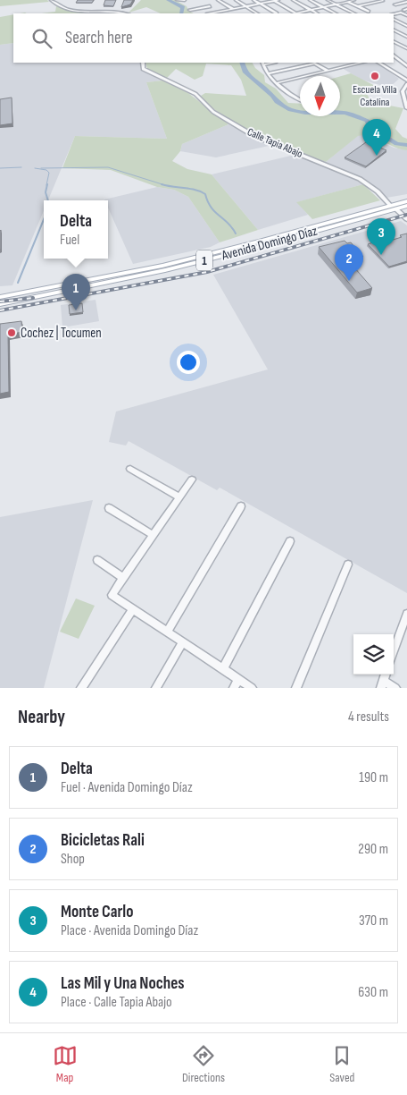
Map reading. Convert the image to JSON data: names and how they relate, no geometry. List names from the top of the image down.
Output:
{
  "streets": {
    "main road": ["Avenida Domingo Díaz", "1"],
    "street": ["Calle Tapia Abajo"]
  },
  "crossings": [
    ["Calle Tapia Abajo", "Avenida Domingo Díaz"]
  ],
  "places": ["Escuela Villa Catalina", "Cochez | Tocumen"],
  "north": "bottom",
  "page": {
    "search": "Search here",
    "pins": [
      "4",
      "3",
      "2",
      "1"
    ],
    "popup": ["Delta", "Fuel"],
    "heading": ["Nearby", "4 results"],
    "list": [
      {
        "mark": "1",
        "name": "Delta",
        "note": "Fuel · Avenida Domingo Díaz",
        "value": "190 m"
      },
      {
        "mark": "2",
        "name": "Bicicletas Rali",
        "note": "Shop",
        "value": "290 m"
      },
      {
        "mark": "3",
        "name": "Monte Carlo",
        "note": "Place · Avenida Domingo Díaz",
        "value": "370 m"
      },
      {
        "mark": "4",
        "name": "Las Mil y Una Noches",
        "note": "Place · Calle Tapia Abajo",
        "value": "630 m"
      }
    ],
    "nav": ["Map", "Directions", "Saved"]
  }
}
